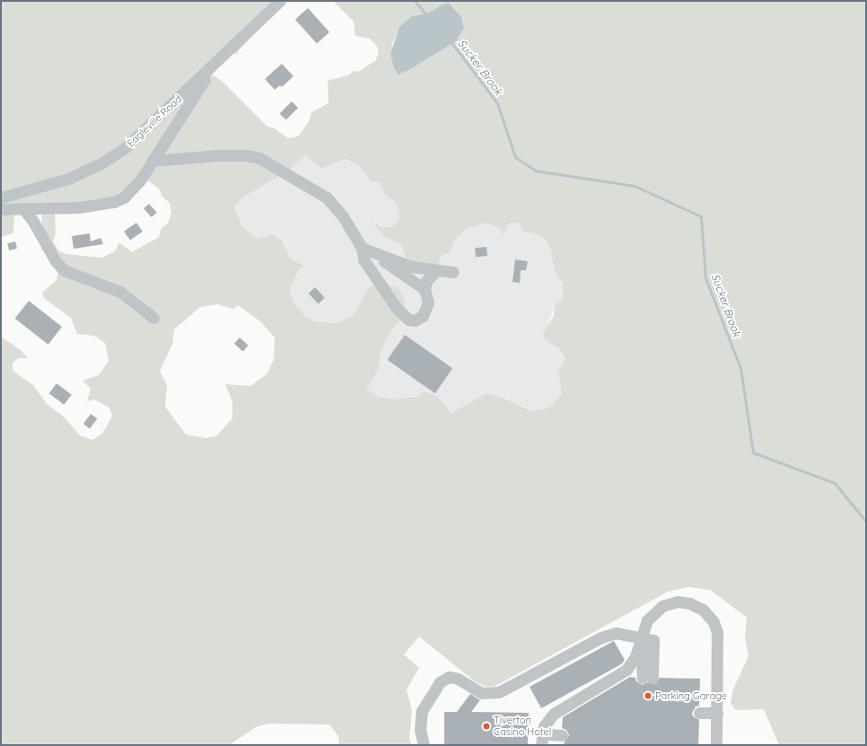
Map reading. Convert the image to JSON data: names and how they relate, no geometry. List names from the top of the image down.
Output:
{
  "streets": {
    "street": ["Eagleville Road"]
  },
  "water": ["Sucker Brook"],
  "places": ["Parking Garage", "Tiverton Casino Hotel"]
}
